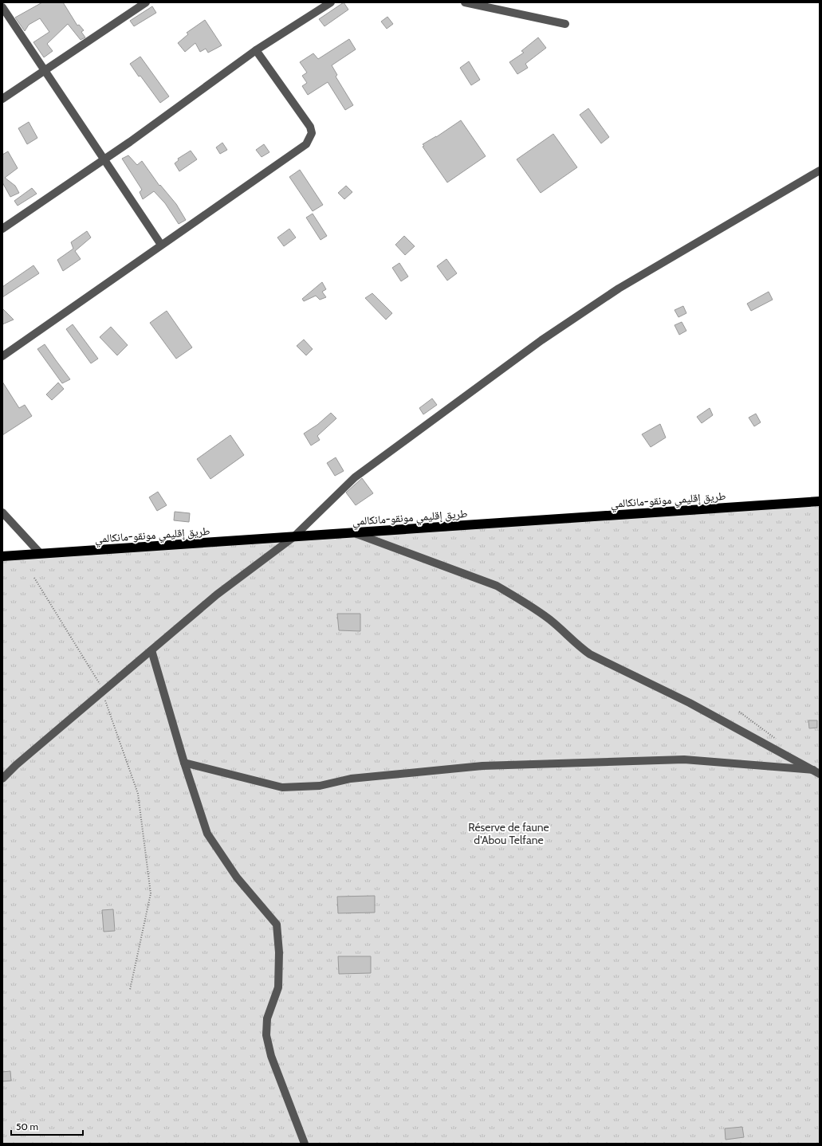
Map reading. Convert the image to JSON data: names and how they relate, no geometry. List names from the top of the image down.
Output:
{
  "streets": {
    "highway": ["طريق إقليمي مونقو-مانكالمي"]
  },
  "parks": ["Réserve de faune d'Abou Telfane"],
  "scale_bar": "50 m"
}
